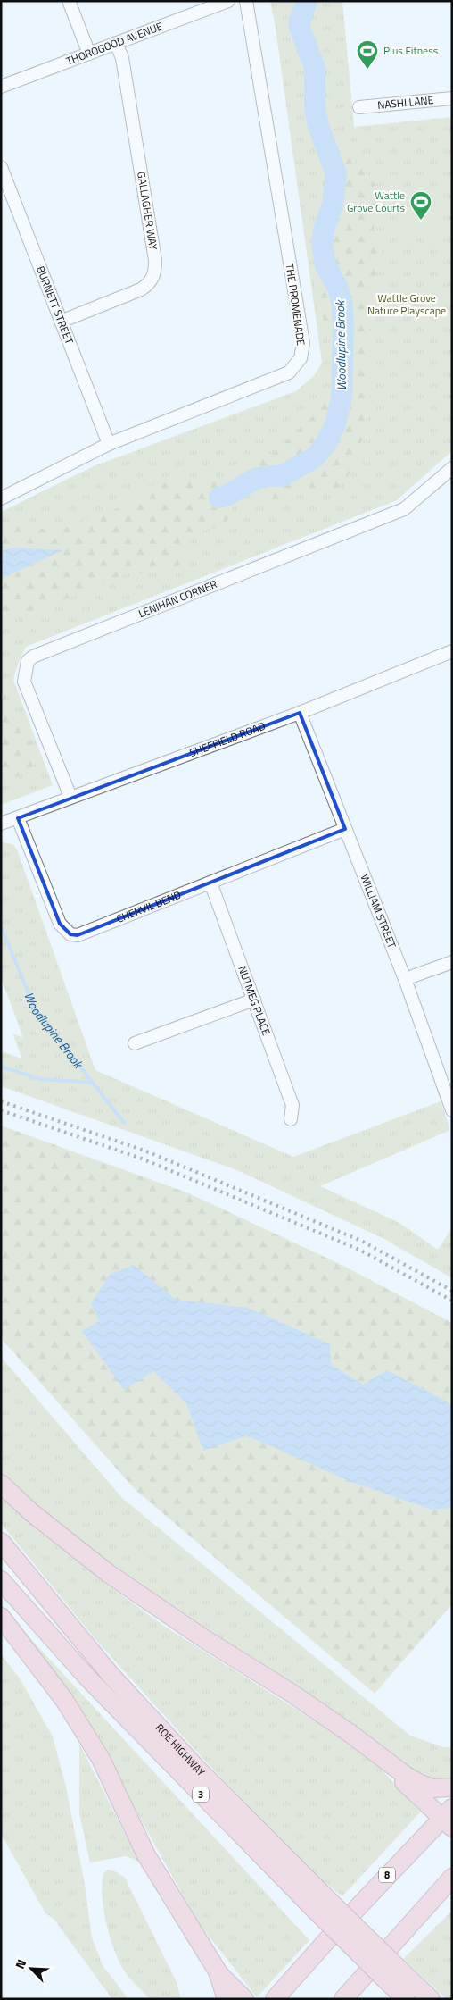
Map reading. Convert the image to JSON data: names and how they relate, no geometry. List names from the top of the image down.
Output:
{
  "streets": {
    "highway": ["ROE HIGHWAY", "3", "8"],
    "street": [
      "THOROGOOD AVENUE",
      "NASHI LANE",
      "GALLAGHER WAY",
      "THE PROMENADE",
      "BURNETT STREET",
      "LENIHAN CORNER",
      "SHEFFIELD ROAD",
      "CHERVIL BEND",
      "WILLIAM STREET",
      "NUTMEG PLACE"
    ]
  },
  "crossings": [
    ["THOROGOOD AVENUE", "GALLAGHER WAY"],
    ["GALLAGHER WAY", "BURNETT STREET"],
    ["THE PROMENADE", "BURNETT STREET"],
    ["LENIHAN CORNER", "SHEFFIELD ROAD"],
    ["SHEFFIELD ROAD", "CHERVIL BEND"],
    ["SHEFFIELD ROAD", "WILLIAM STREET"],
    ["CHERVIL BEND", "WILLIAM STREET"],
    ["CHERVIL BEND", "NUTMEG PLACE"]
  ],
  "water": ["Woodlupine Brook"],
  "parks": ["Wattle Grove Nature Playscape"],
  "places": {
    "sports": ["Plus Fitness", "Wattle Grove Courts"]
  },
  "north": "top left"
}
